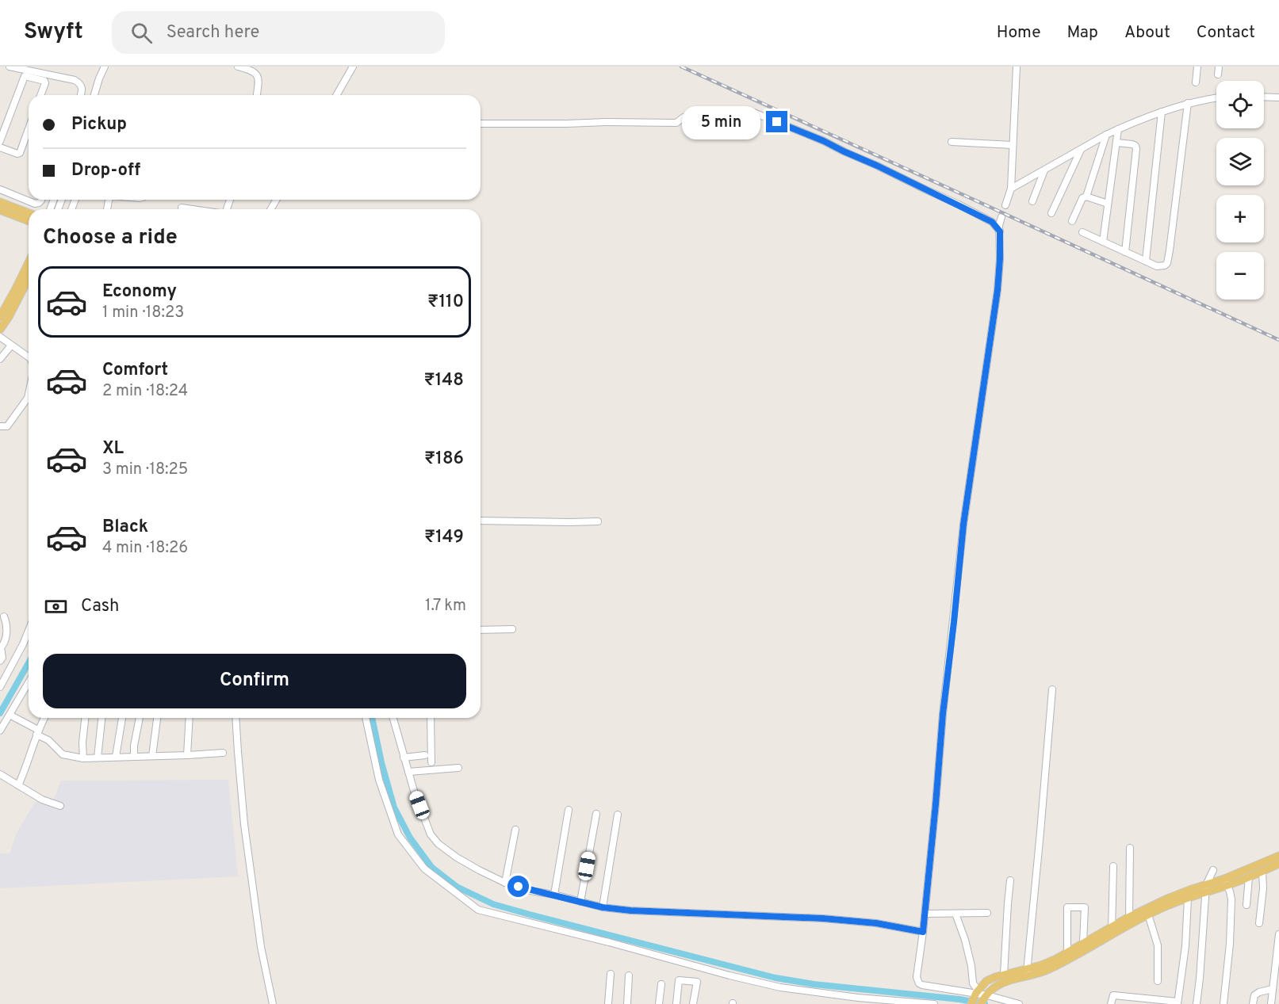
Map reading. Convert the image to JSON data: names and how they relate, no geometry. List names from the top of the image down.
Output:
{
  "page": {
    "header": "Swyft",
    "search": "Search here",
    "nav": [
      "Home",
      "Map",
      "About",
      "Contact"
    ],
    "map_buttons": ["+", "−"],
    "banner": ["Pickup", "Drop-off"],
    "bubble": "5 min",
    "heading": "Choose a ride",
    "list": [
      {
        "name": "Economy",
        "note": "1 min · 18:23",
        "value": "₹110"
      },
      {
        "name": "Comfort",
        "note": "2 min · 18:24",
        "value": "₹148"
      },
      {
        "name": "XL",
        "note": "3 min · 18:25",
        "value": "₹186"
      },
      {
        "name": "Black",
        "note": "4 min · 18:26",
        "value": "₹149"
      }
    ],
    "pay": ["Cash", "1.7 km"],
    "buttons": "Confirm"
  }
}
